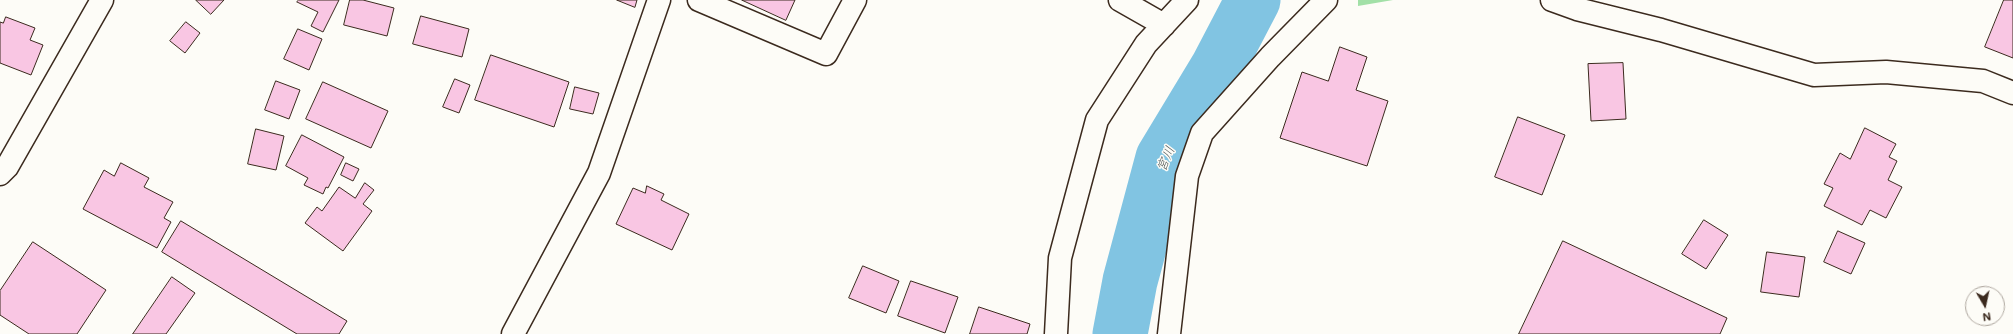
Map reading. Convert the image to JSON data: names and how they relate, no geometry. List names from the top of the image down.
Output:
{
  "water": ["宮川"],
  "north": "bottom"
}
